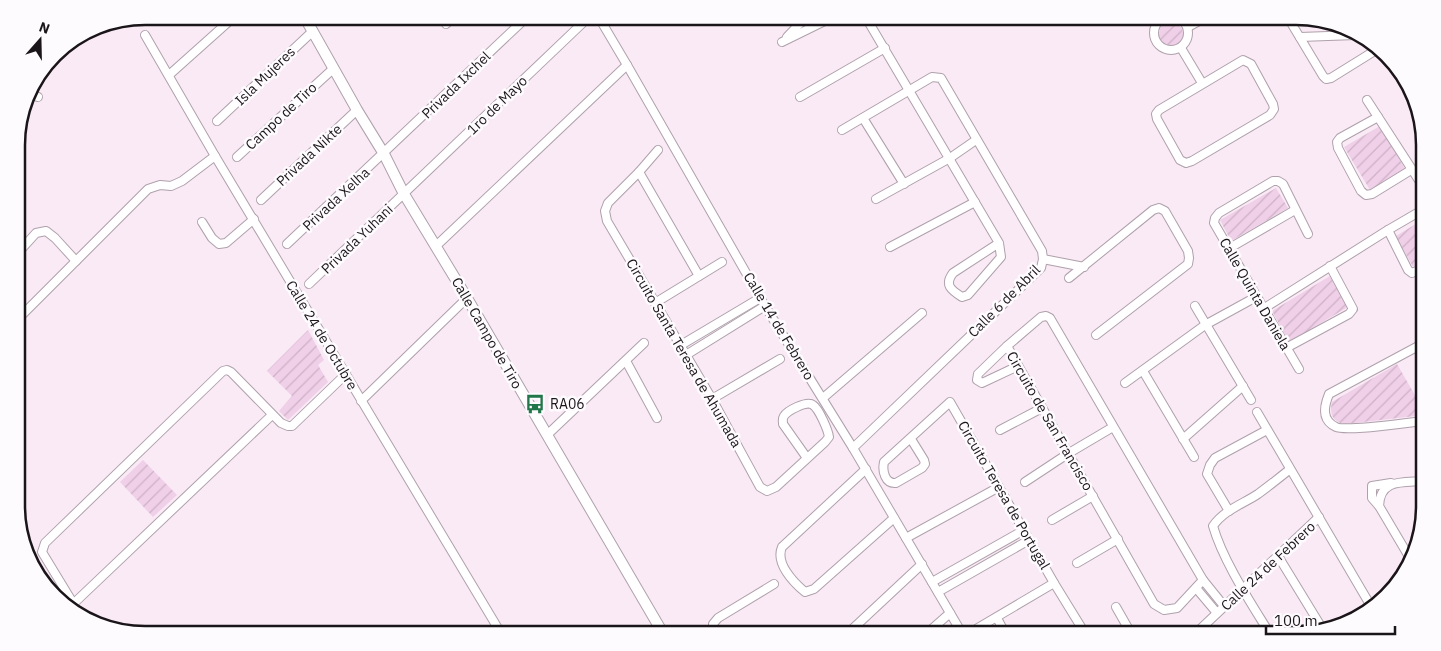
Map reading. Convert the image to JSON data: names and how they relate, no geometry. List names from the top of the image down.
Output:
{
  "streets": {
    "street": [
      "Isla Mujeres",
      "Privada Ixchel",
      "1ro de Mayo",
      "Campo de Tiro",
      "Privada Nikte",
      "Privada Xelha",
      "Privada Yuhani",
      "Calle Quinta Daniela",
      "Calle 6 de Abril",
      "Calle 14 de Febrero",
      "Calle Campo de Tiro",
      "Calle 24 de Octubre",
      "Circuito Santa Teresa de Ahumada",
      "Circuito de San Francisco",
      "Circuito Teresa de Portugal",
      "Calle 24 de Febrero"
    ]
  },
  "crossings": [
    ["Isla Mujeres", "Calle Campo de Tiro"],
    ["Privada Ixchel", "Privada Xelha"],
    ["Privada Ixchel", "Calle Campo de Tiro"],
    ["1ro de Mayo", "Privada Yuhani"],
    ["1ro de Mayo", "Calle Campo de Tiro"],
    ["Campo de Tiro", "Calle Campo de Tiro"],
    ["Privada Nikte", "Calle Campo de Tiro"],
    ["Privada Xelha", "Calle Campo de Tiro"],
    ["Privada Yuhani", "Calle Campo de Tiro"],
    ["Calle 6 de Abril", "Calle 14 de Febrero"],
    ["Circuito de San Francisco", "Calle 24 de Febrero"]
  ],
  "places": {
    "bus stop": ["RA06"]
  },
  "scale_bar": "100 m",
  "north": "top"
}
